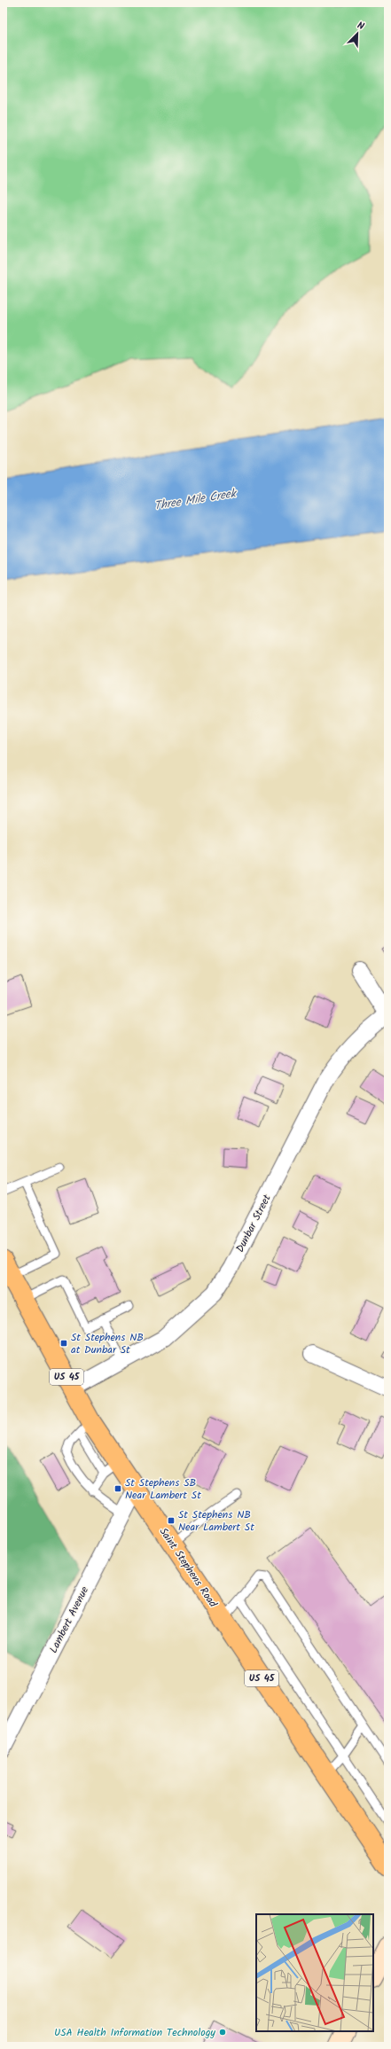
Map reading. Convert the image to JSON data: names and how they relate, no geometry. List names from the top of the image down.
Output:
{
  "streets": {
    "main road": ["US 45", "Saint Stephens Road"],
    "street": ["Dunbar Street", "Lambert Avenue"]
  },
  "crossings": [
    ["Dunbar Street", "Saint Stephens Road"],
    ["Saint Stephens Road", "Lambert Avenue"]
  ],
  "water": ["Three Mile Creek"],
  "places": {
    "transit": ["St Stephens NB at Dunbar St", "St Stephens SB Near Lambert St", "St Stephens NB Near Lambert St"],
    "other": ["USA Health Information Technology"]
  },
  "north": "top right"
}
